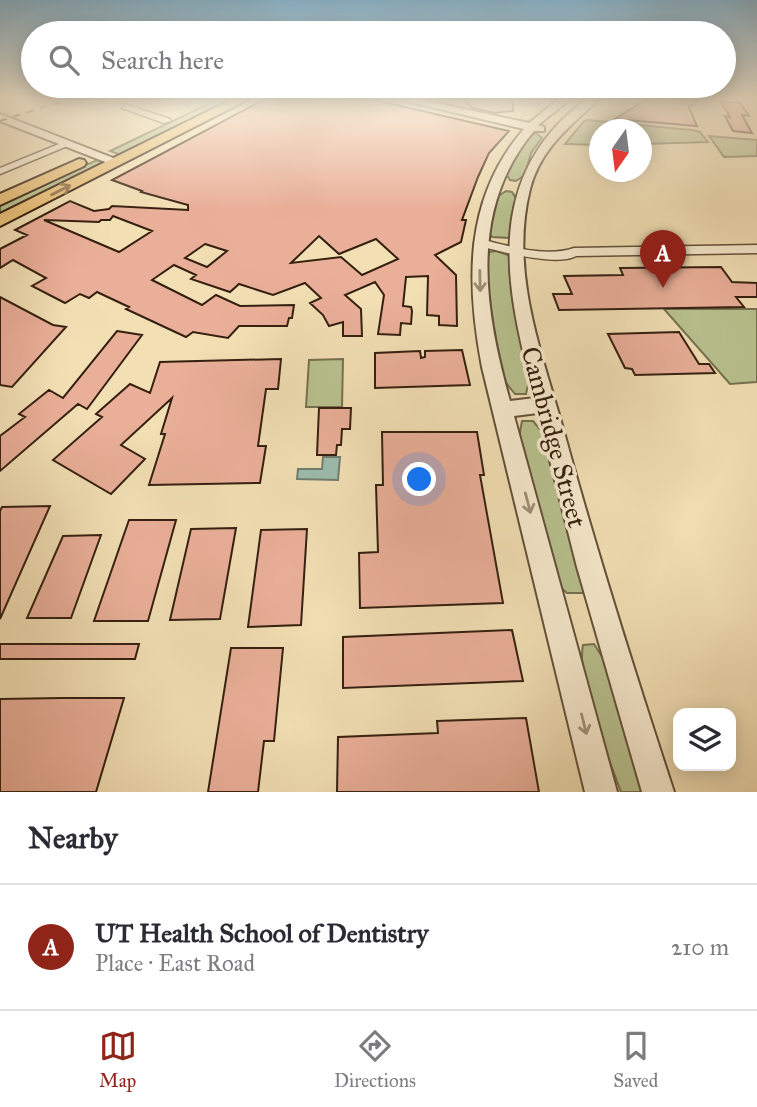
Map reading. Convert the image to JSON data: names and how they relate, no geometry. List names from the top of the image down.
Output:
{
  "streets": {
    "street": ["Cambridge Street"]
  },
  "north": "bottom",
  "page": {
    "search": "Search here",
    "pins": "A",
    "heading": "Nearby",
    "list": [
      {
        "mark": "A",
        "name": "UT Health School of Dentistry",
        "note": "Place · East Road",
        "value": "210 m"
      }
    ],
    "nav": ["Map", "Directions", "Saved"]
  }
}
